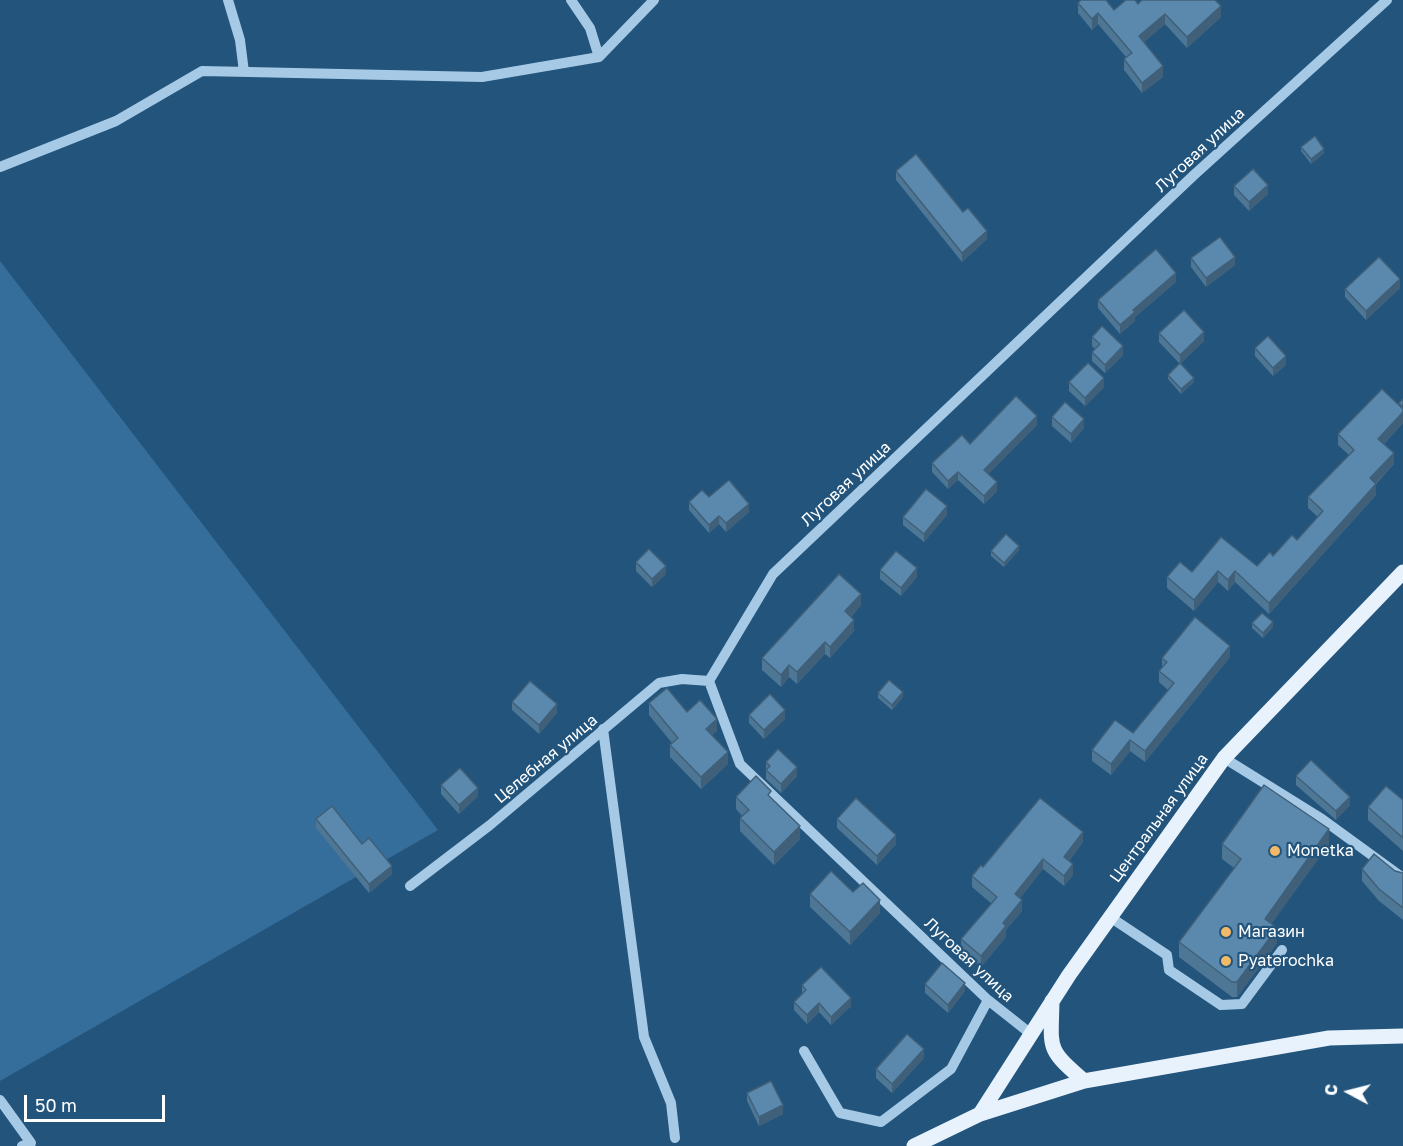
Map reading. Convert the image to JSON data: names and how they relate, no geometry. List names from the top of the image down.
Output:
{
  "streets": {
    "main road": ["Центральная улица"],
    "street": ["Луговая улица", "Целебная улица"]
  },
  "crossings": [
    ["Луговая улица", "Целебная улица"],
    ["Луговая улица", "Центральная улица"]
  ],
  "places": ["Monetka", "Магазин", "Pyaterochka"],
  "scale_bar": "50 m",
  "north": "left"
}
